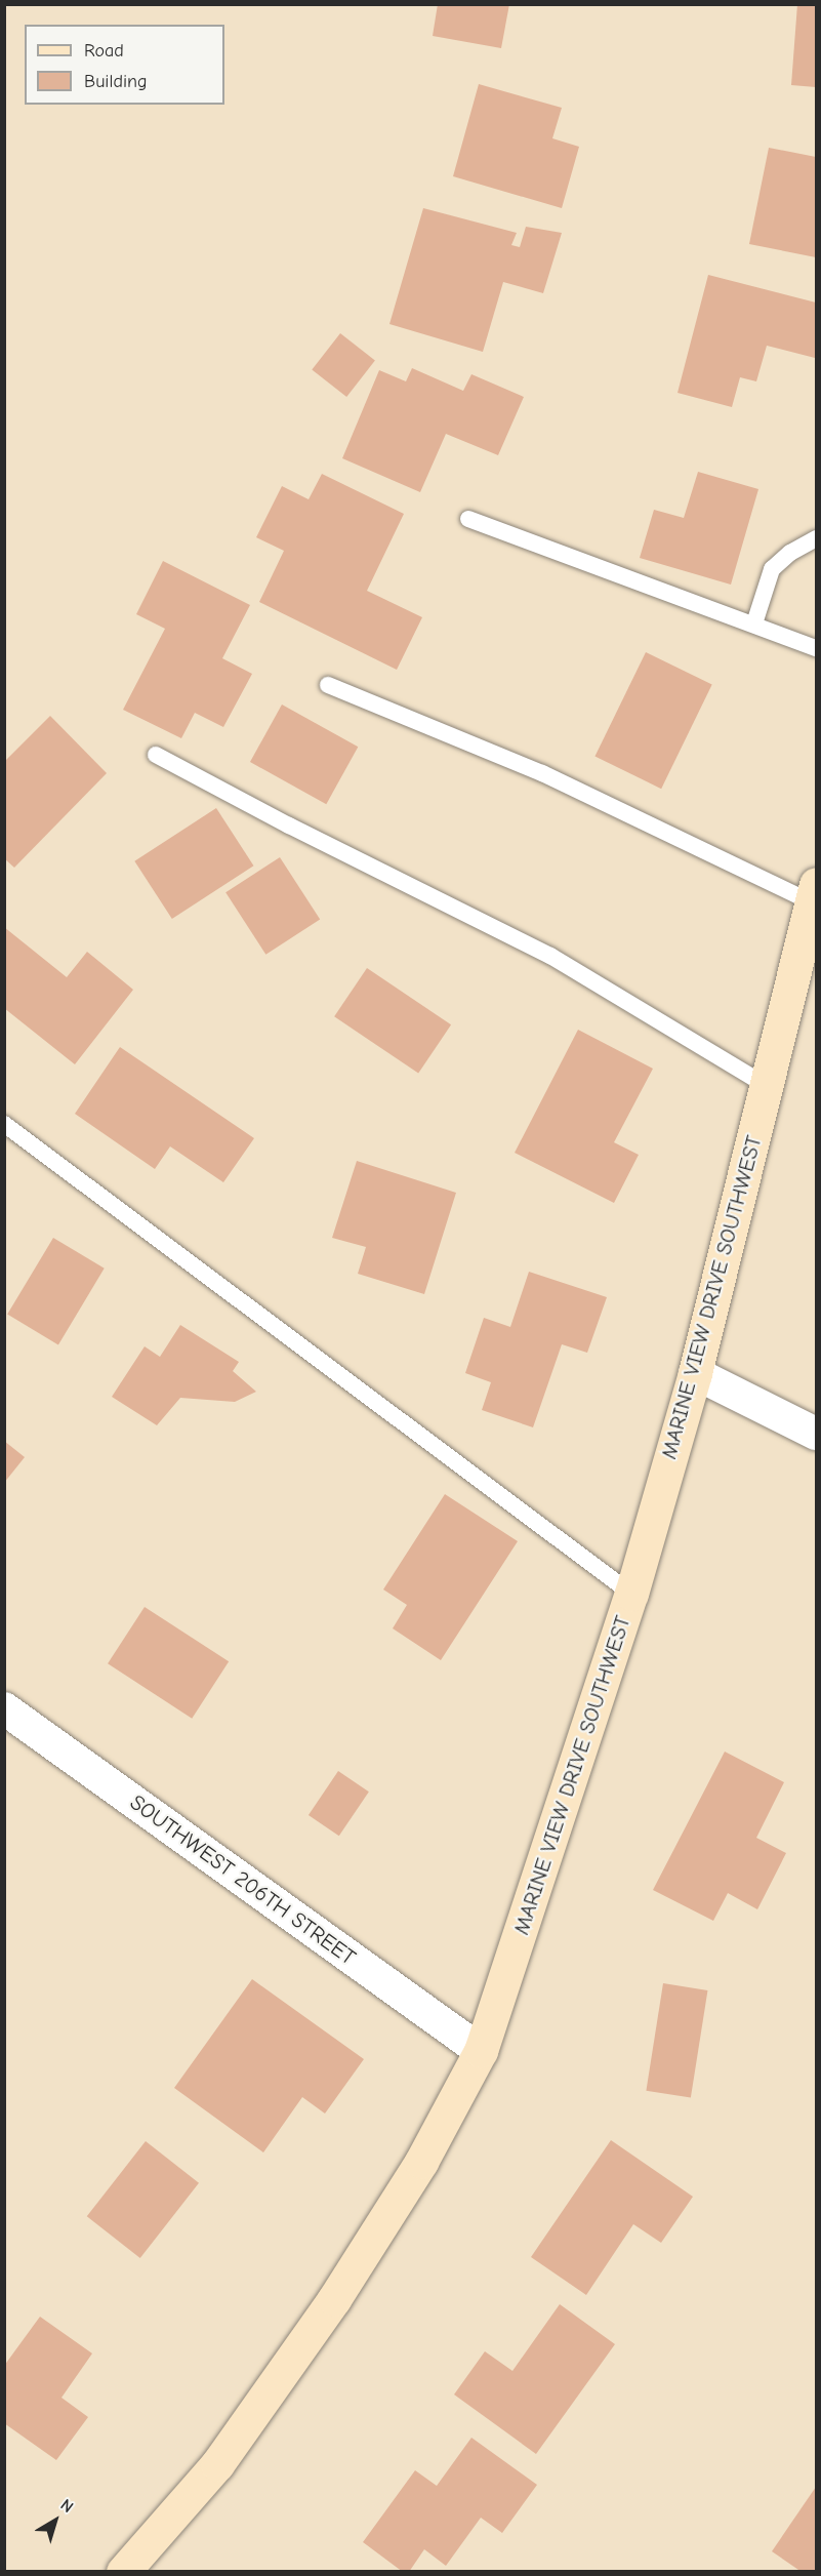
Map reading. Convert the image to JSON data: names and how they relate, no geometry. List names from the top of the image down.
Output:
{
  "streets": {
    "street": ["MARINE VIEW DRIVE SOUTHWEST", "SOUTHWEST 206TH STREET"]
  },
  "crossings": [
    ["MARINE VIEW DRIVE SOUTHWEST", "SOUTHWEST 206TH STREET"]
  ],
  "legend": ["Road", "Building"],
  "north": "top right"
}
